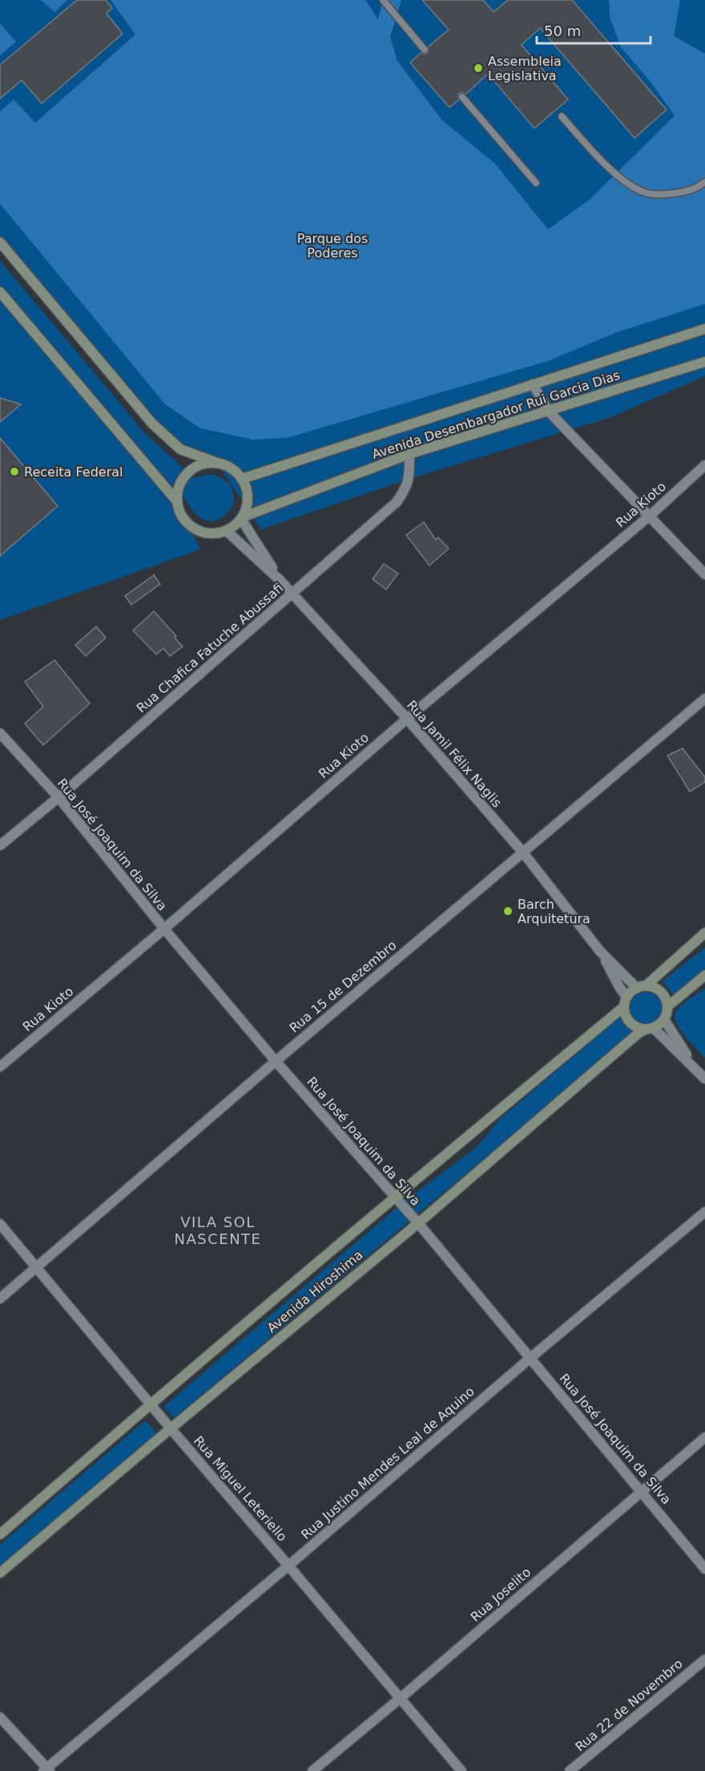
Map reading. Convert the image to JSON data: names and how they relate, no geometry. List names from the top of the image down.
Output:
{
  "streets": {
    "main road": ["Avenida Desembargador Rui Garcia Dias", "Avenida Hiroshima"],
    "street": [
      "Rua Kioto",
      "Rua Chafica Fatuche Abussafi",
      "Rua Jamil Félix Naglis",
      "Rua José Joaquim da Silva",
      "Rua 15 de Dezembro",
      "Rua Justino Mendes Leal de Aquino",
      "Rua Miguel Leteriello",
      "Rua Joselito",
      "Rua 22 de Novembro"
    ]
  },
  "crossings": [
    ["Avenida Desembargador Rui Garcia Dias", "Rua Chafica Fatuche Abussafi"],
    ["Avenida Desembargador Rui Garcia Dias", "Rua Jamil Félix Naglis"],
    ["Rua Kioto", "Rua Jamil Félix Naglis"],
    ["Rua Kioto", "Rua José Joaquim da Silva"],
    ["Rua Chafica Fatuche Abussafi", "Rua Jamil Félix Naglis"],
    ["Rua Chafica Fatuche Abussafi", "Rua José Joaquim da Silva"],
    ["Rua Jamil Félix Naglis", "Rua 15 de Dezembro"],
    ["Rua Jamil Félix Naglis", "Avenida Hiroshima"],
    ["Rua José Joaquim da Silva", "Rua 15 de Dezembro"],
    ["Rua José Joaquim da Silva", "Avenida Hiroshima"],
    ["Rua José Joaquim da Silva", "Rua Justino Mendes Leal de Aquino"],
    ["Rua José Joaquim da Silva", "Rua Joselito"],
    ["Rua 15 de Dezembro", "Rua Miguel Leteriello"],
    ["Avenida Hiroshima", "Rua Miguel Leteriello"],
    ["Rua Justino Mendes Leal de Aquino", "Rua Miguel Leteriello"],
    ["Rua Miguel Leteriello", "Rua Joselito"]
  ],
  "districts": ["VILA SOL NASCENTE"],
  "parks": ["Parque dos Poderes"],
  "places": ["Assembleia Legislativa", "Receita Federal", "Barch Arquitetura"],
  "scale_bar": "50 m"
}
